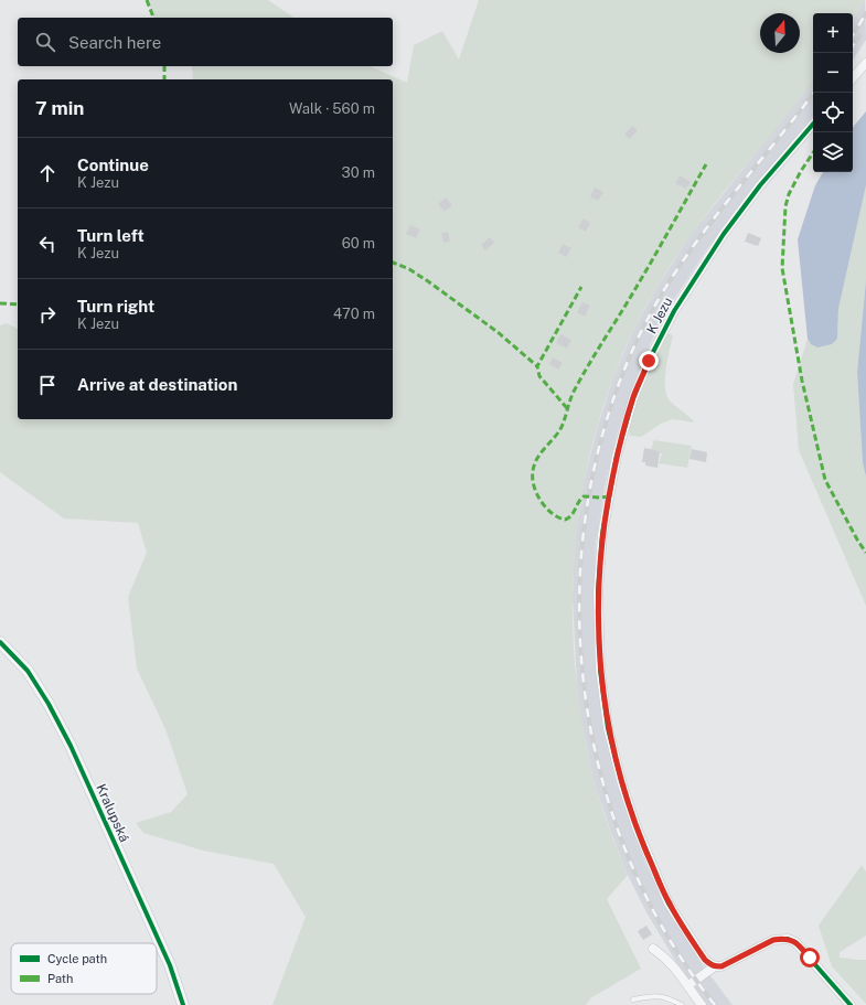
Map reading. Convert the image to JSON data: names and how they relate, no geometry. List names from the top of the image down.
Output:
{
  "streets": {
    "street": ["K Jezu", "Kralupská"]
  },
  "legend": ["Cycle path", "Path"],
  "north": "top",
  "page": {
    "map_buttons": ["+", "−"],
    "search": "Search here",
    "heading": ["7 min", "Walk · 560 m"],
    "list": [
      ["Continue", "K Jezu", "30 m"],
      ["Turn left", "K Jezu", "60 m"],
      ["Turn right", "K Jezu", "470 m"],
      "Arrive at destination"
    ]
  }
}
